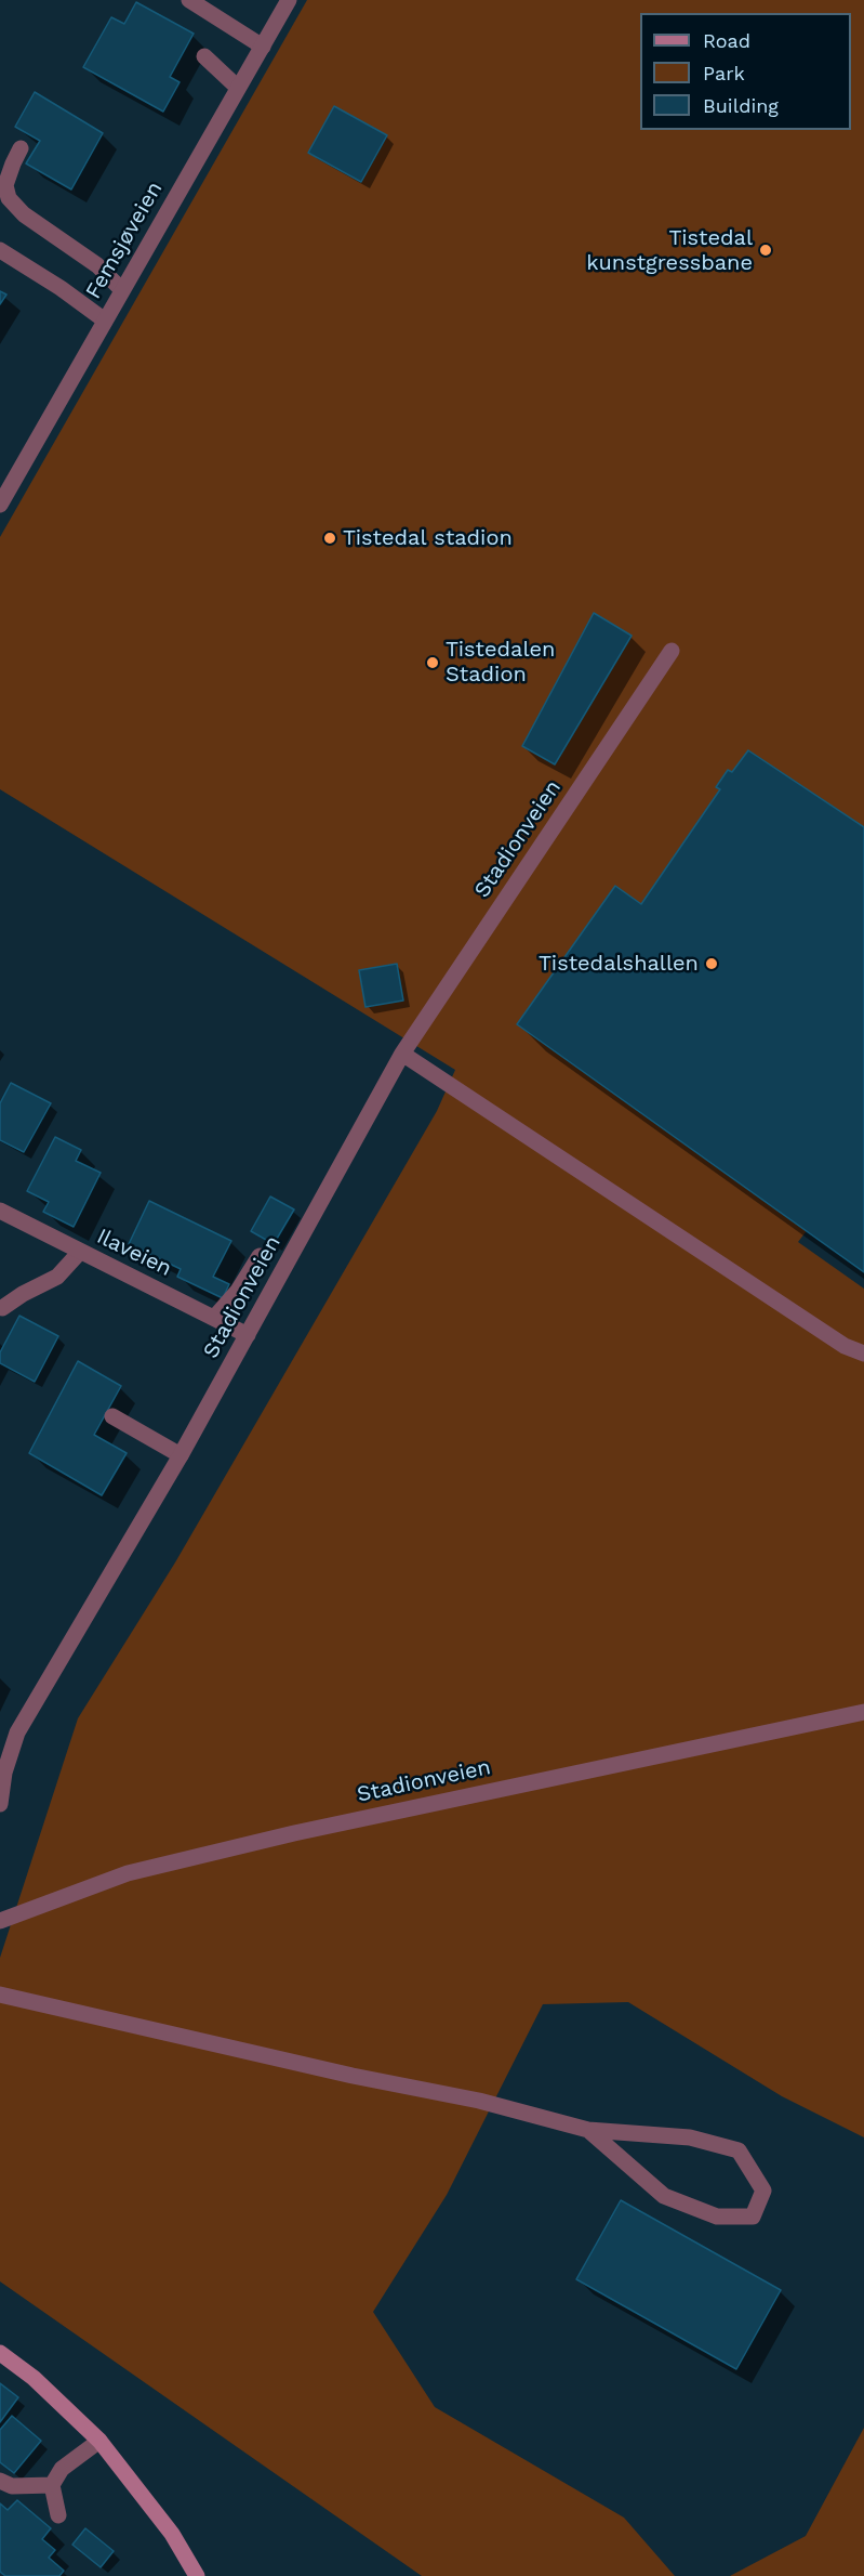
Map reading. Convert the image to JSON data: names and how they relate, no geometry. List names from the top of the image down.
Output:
{
  "streets": {
    "street": ["Femsjøveien", "Stadionveien", "Ilaveien"]
  },
  "crossings": [
    ["Stadionveien", "Ilaveien"]
  ],
  "places": [
    "Tistedal kunstgressbane",
    "Tistedal stadion",
    "Tistedalen Stadion",
    "Tistedalshallen"
  ],
  "legend": ["Road", "Park", "Building"]
}
